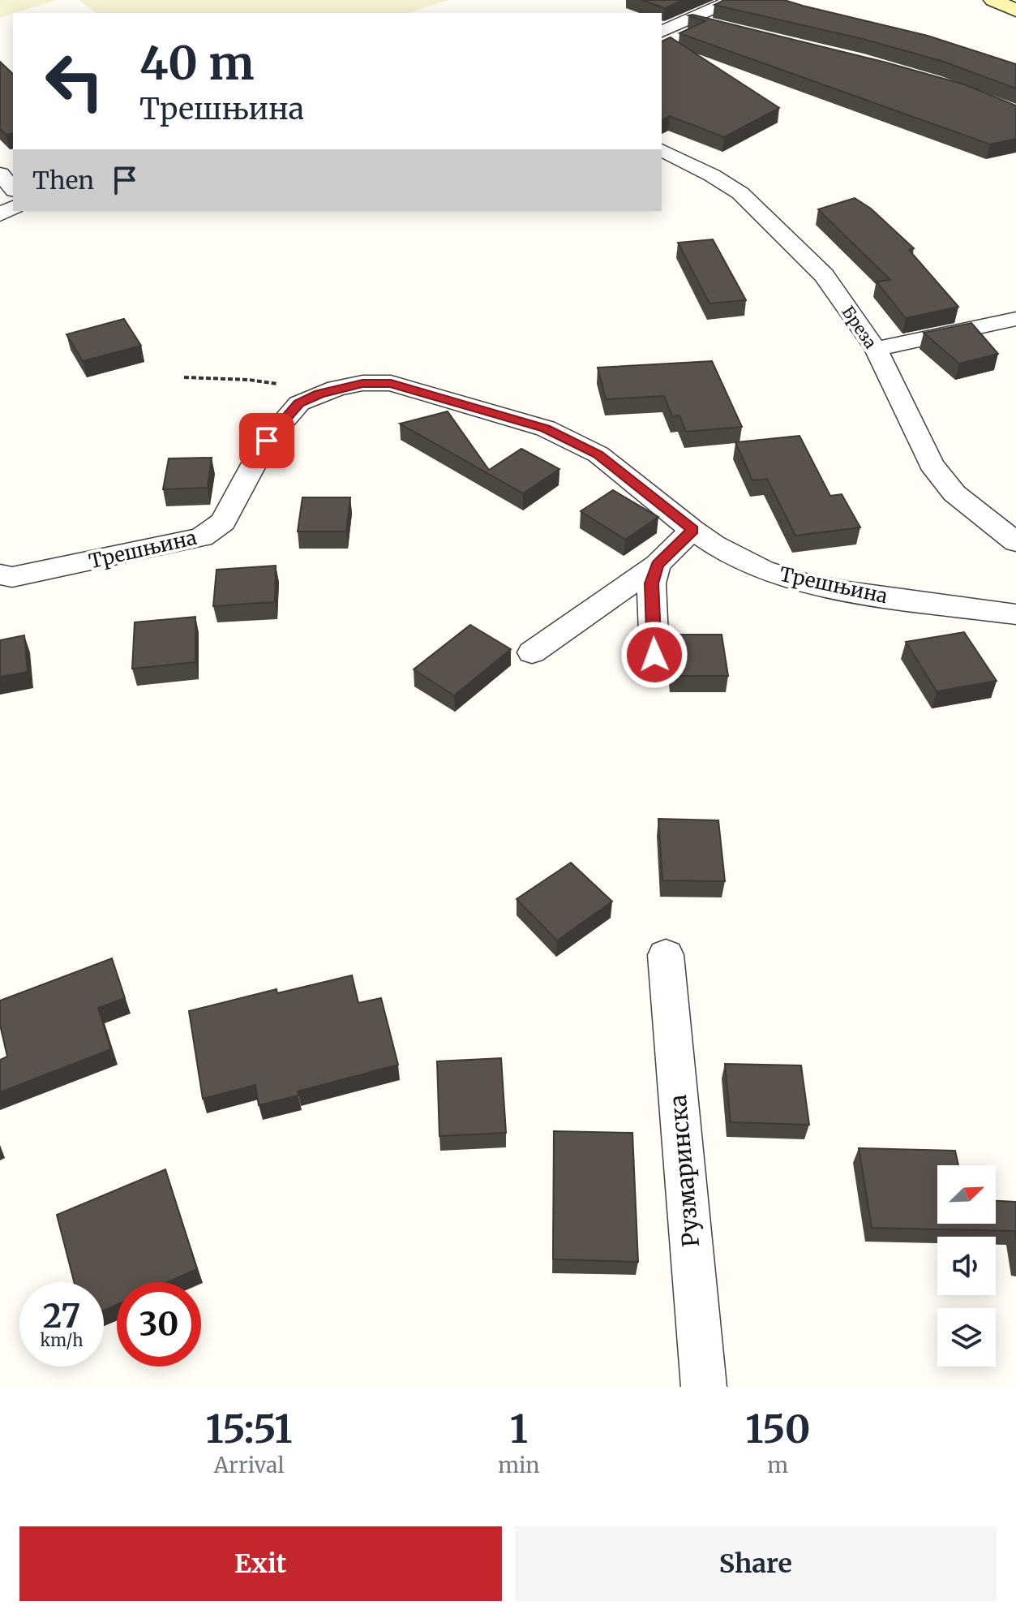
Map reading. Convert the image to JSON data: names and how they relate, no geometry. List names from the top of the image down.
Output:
{
  "streets": {
    "street": ["Бреза", "Трешњина", "Рузмаринска"]
  },
  "north": "top right",
  "page": {
    "turn": ["40 m", "Трешњина"],
    "then": "Then",
    "speed": "27 km/h",
    "limit": "30",
    "eta": [
      "15:51",
      "Arrival",
      "1",
      "min",
      "150",
      "m"
    ],
    "buttons": ["Exit", "Share"]
  }
}
